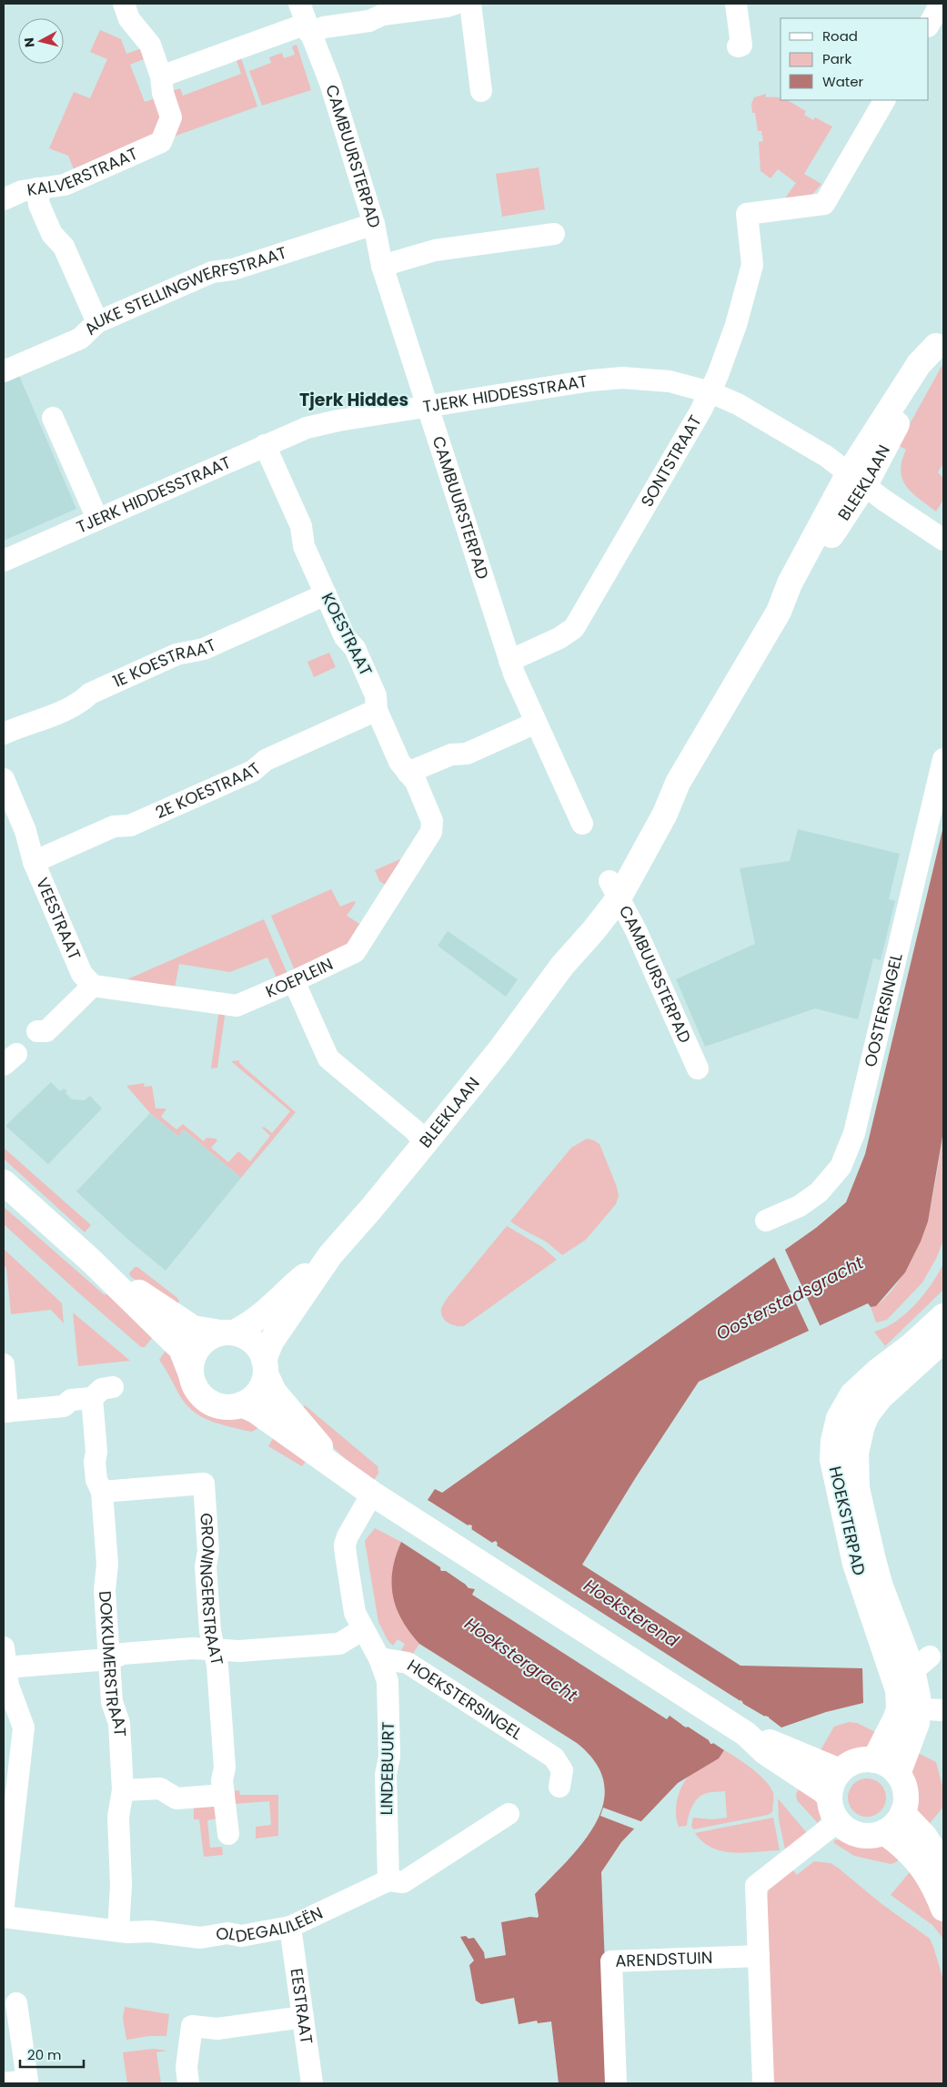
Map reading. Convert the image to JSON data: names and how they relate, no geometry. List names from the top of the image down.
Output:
{
  "streets": {
    "main road": ["BLEEKLAAN", "HOEKSTERPAD"],
    "street": [
      "CAMBUURSTERPAD",
      "KALVERSTRAAT",
      "AUKE STELLINGWERFSTRAAT",
      "TJERK HIDDESSTRAAT",
      "SONTSTRAAT",
      "KOESTRAAT",
      "1E KOESTRAAT",
      "2E KOESTRAAT",
      "VEESTRAAT",
      "KOEPLEIN",
      "OOSTERSINGEL",
      "GRONINGERSTRAAT",
      "DOKKUMERSTRAAT",
      "HOEKSTERSINGEL",
      "LINDEBUURT",
      "OLDEGALILEËN",
      "ARENDSTUIN",
      "EESTRAAT"
    ]
  },
  "crossings": [
    ["CAMBUURSTERPAD", "AUKE STELLINGWERFSTRAAT"],
    ["CAMBUURSTERPAD", "TJERK HIDDESSTRAAT"],
    ["CAMBUURSTERPAD", "SONTSTRAAT"],
    ["CAMBUURSTERPAD", "BLEEKLAAN"],
    ["TJERK HIDDESSTRAAT", "SONTSTRAAT"],
    ["TJERK HIDDESSTRAAT", "BLEEKLAAN"],
    ["TJERK HIDDESSTRAAT", "KOESTRAAT"],
    ["KOESTRAAT", "1E KOESTRAAT"],
    ["KOESTRAAT", "2E KOESTRAAT"],
    ["KOESTRAAT", "KOEPLEIN"],
    ["2E KOESTRAAT", "VEESTRAAT"],
    ["VEESTRAAT", "KOEPLEIN"],
    ["GRONINGERSTRAAT", "DOKKUMERSTRAAT"],
    ["DOKKUMERSTRAAT", "OLDEGALILEËN"],
    ["HOEKSTERSINGEL", "LINDEBUURT"],
    ["LINDEBUURT", "OLDEGALILEËN"],
    ["OLDEGALILEËN", "EESTRAAT"]
  ],
  "districts": ["Tjerk Hiddes"],
  "water": ["Oosterstadsgracht", "Hoeksterend", "Hoekstergracht"],
  "legend": ["Road", "Park", "Water"],
  "scale_bar": "20 m",
  "north": "left"
}
